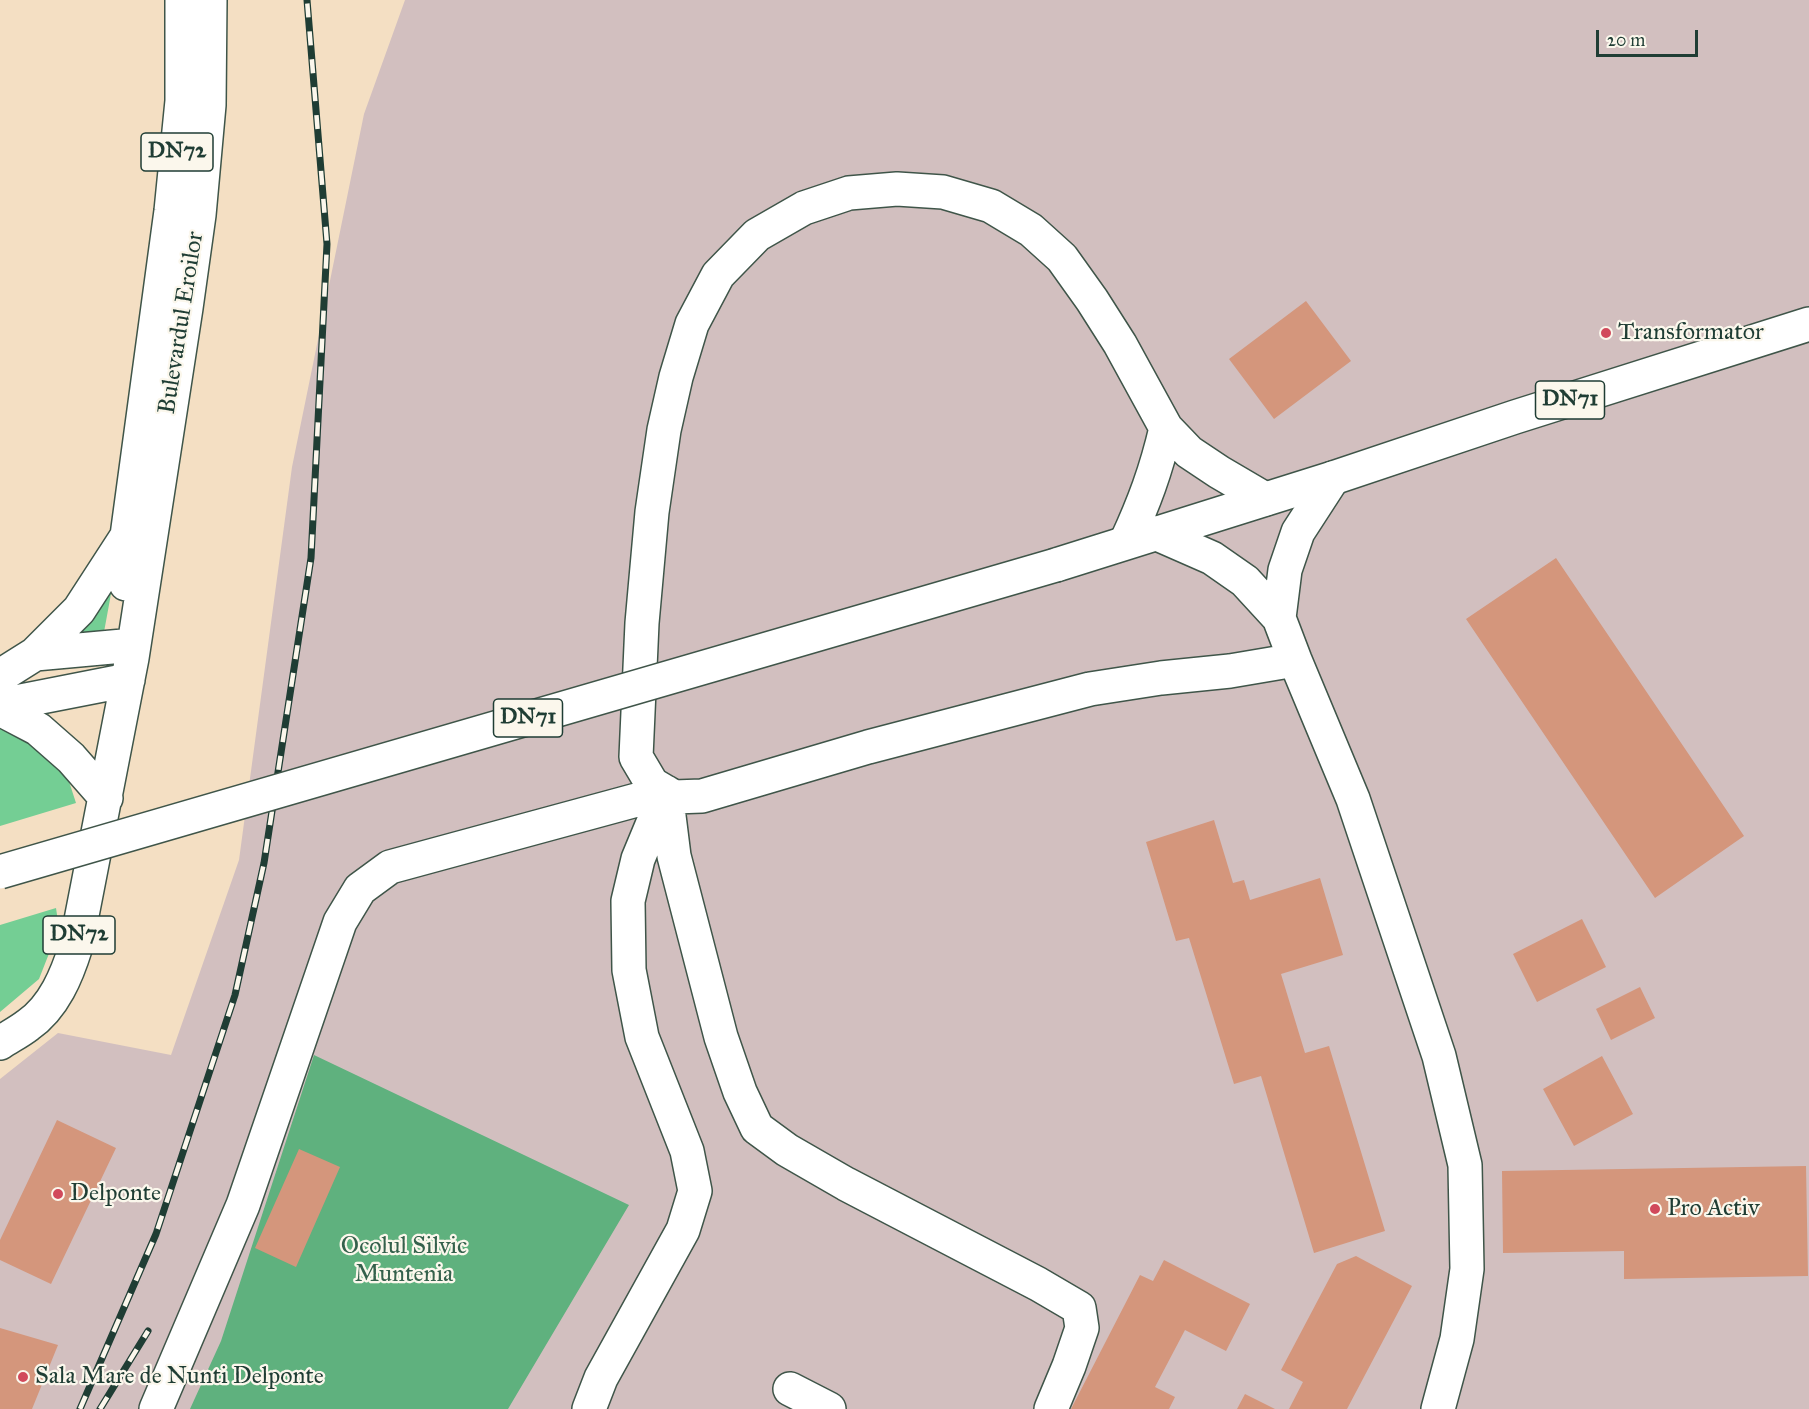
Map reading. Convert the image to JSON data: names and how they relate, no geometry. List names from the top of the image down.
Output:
{
  "streets": {
    "street": ["DN72", "Bulevardul Eroilor", "DN71"]
  },
  "crossings": [
    ["DN72", "Bulevardul Eroilor"]
  ],
  "parks": ["Ocolul Silvic Muntenia"],
  "places": [
    "Transformator",
    "Delponte",
    "Pro Activ",
    "Sala Mare de Nunti Delponte"
  ],
  "scale_bar": "20 m"
}
